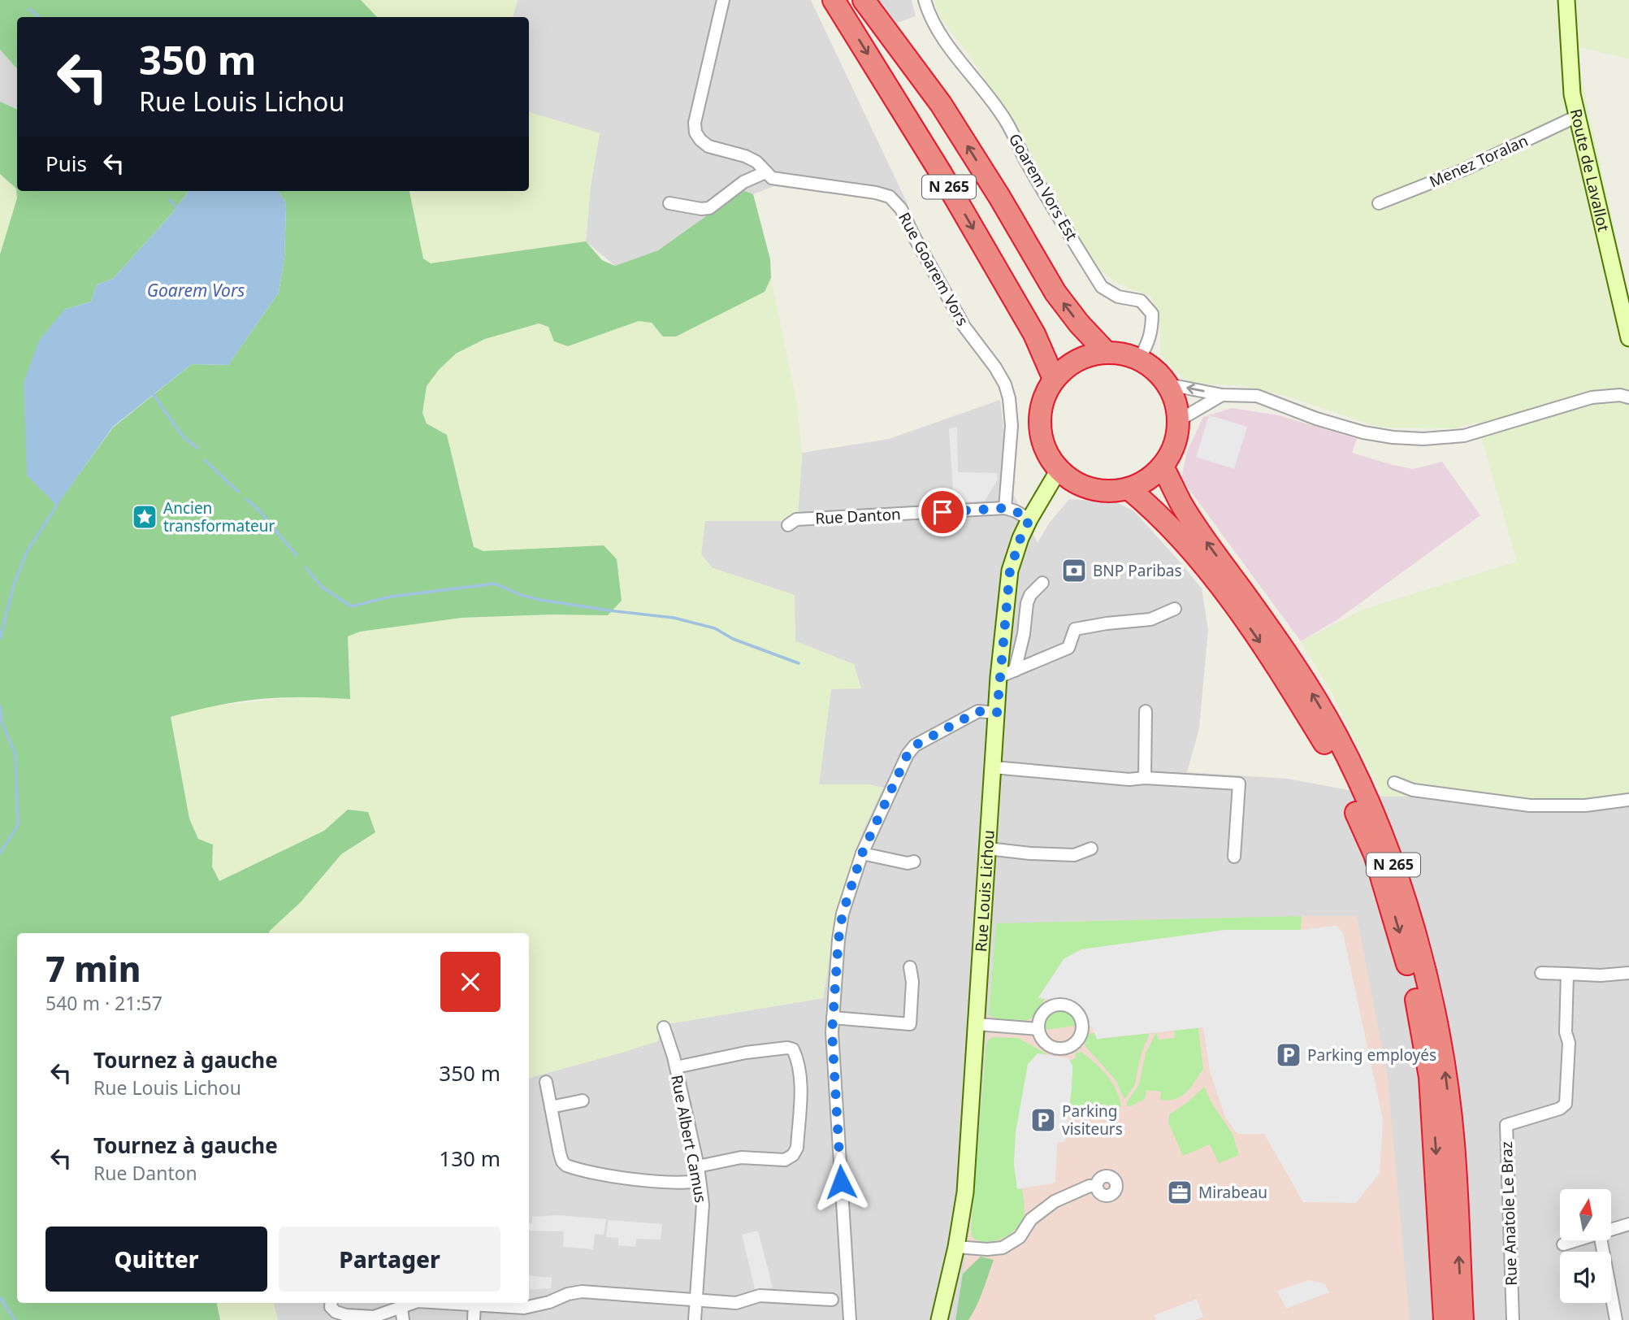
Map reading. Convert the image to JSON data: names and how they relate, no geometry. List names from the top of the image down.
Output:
{
  "streets": {
    "highway": ["N 265"],
    "main road": ["Route de Lavallot", "Rue Louis Lichou"],
    "street": [
      "Menez Toralan",
      "Goarem Vors Est",
      "Rue Goarem Vors",
      "Rue Danton",
      "Rue Albert Camus",
      "Rue Anatole Le Braz"
    ]
  },
  "crossings": [
    ["Menez Toralan", "Route de Lavallot"],
    ["N 265", "Goarem Vors Est"],
    ["N 265", "Rue Louis Lichou"],
    ["Goarem Vors Est", "Rue Louis Lichou"],
    ["Rue Goarem Vors", "Rue Danton"],
    ["Rue Danton", "Rue Louis Lichou"]
  ],
  "water": ["Goarem Vors"],
  "places": {
    "place": ["Ancien transformateur"],
    "bank": ["BNP Paribas"],
    "parking": ["Parking employés", "Parking visiteurs"],
    "office": ["Mirabeau"]
  },
  "north": "top",
  "page": {
    "turn": ["350 m", "Rue Louis Lichou"],
    "then": "Puis",
    "heading": ["7 min", "540 m · 21:57"],
    "list": [
      {
        "name": "Tournez à gauche",
        "note": "Rue Louis Lichou",
        "value": "350 m"
      },
      {
        "name": "Tournez à gauche",
        "note": "Rue Danton",
        "value": "130 m"
      }
    ],
    "buttons": ["Quitter", "Partager"]
  }
}
